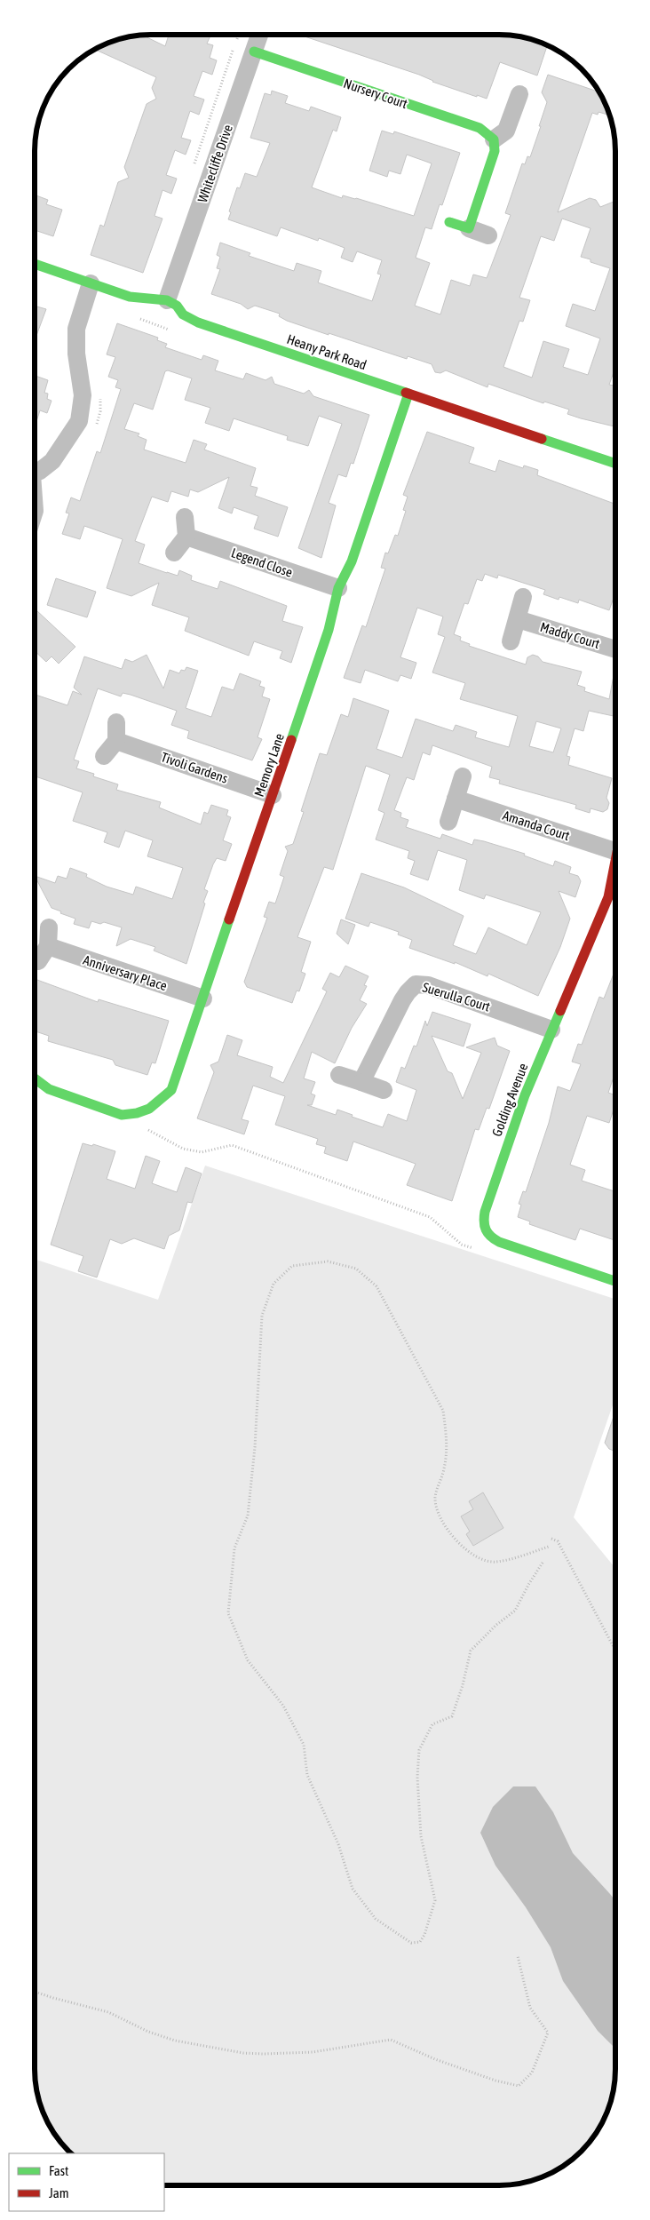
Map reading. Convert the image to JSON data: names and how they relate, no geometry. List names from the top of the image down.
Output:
{
  "streets": {
    "street": [
      "Nursery Court",
      "Whitecliffe Drive",
      "Heany Park Road",
      "Legend Close",
      "Maddy Court",
      "Memory Lane",
      "Tivoli Gardens",
      "Amanda Court",
      "Anniversary Place",
      "Suerulla Court",
      "Golding Avenue"
    ]
  },
  "crossings": [
    ["Nursery Court", "Whitecliffe Drive"],
    ["Whitecliffe Drive", "Heany Park Road"],
    ["Heany Park Road", "Memory Lane"],
    ["Legend Close", "Memory Lane"],
    ["Memory Lane", "Tivoli Gardens"],
    ["Memory Lane", "Anniversary Place"],
    ["Suerulla Court", "Golding Avenue"]
  ],
  "legend": ["Fast", "Jam"]
}
